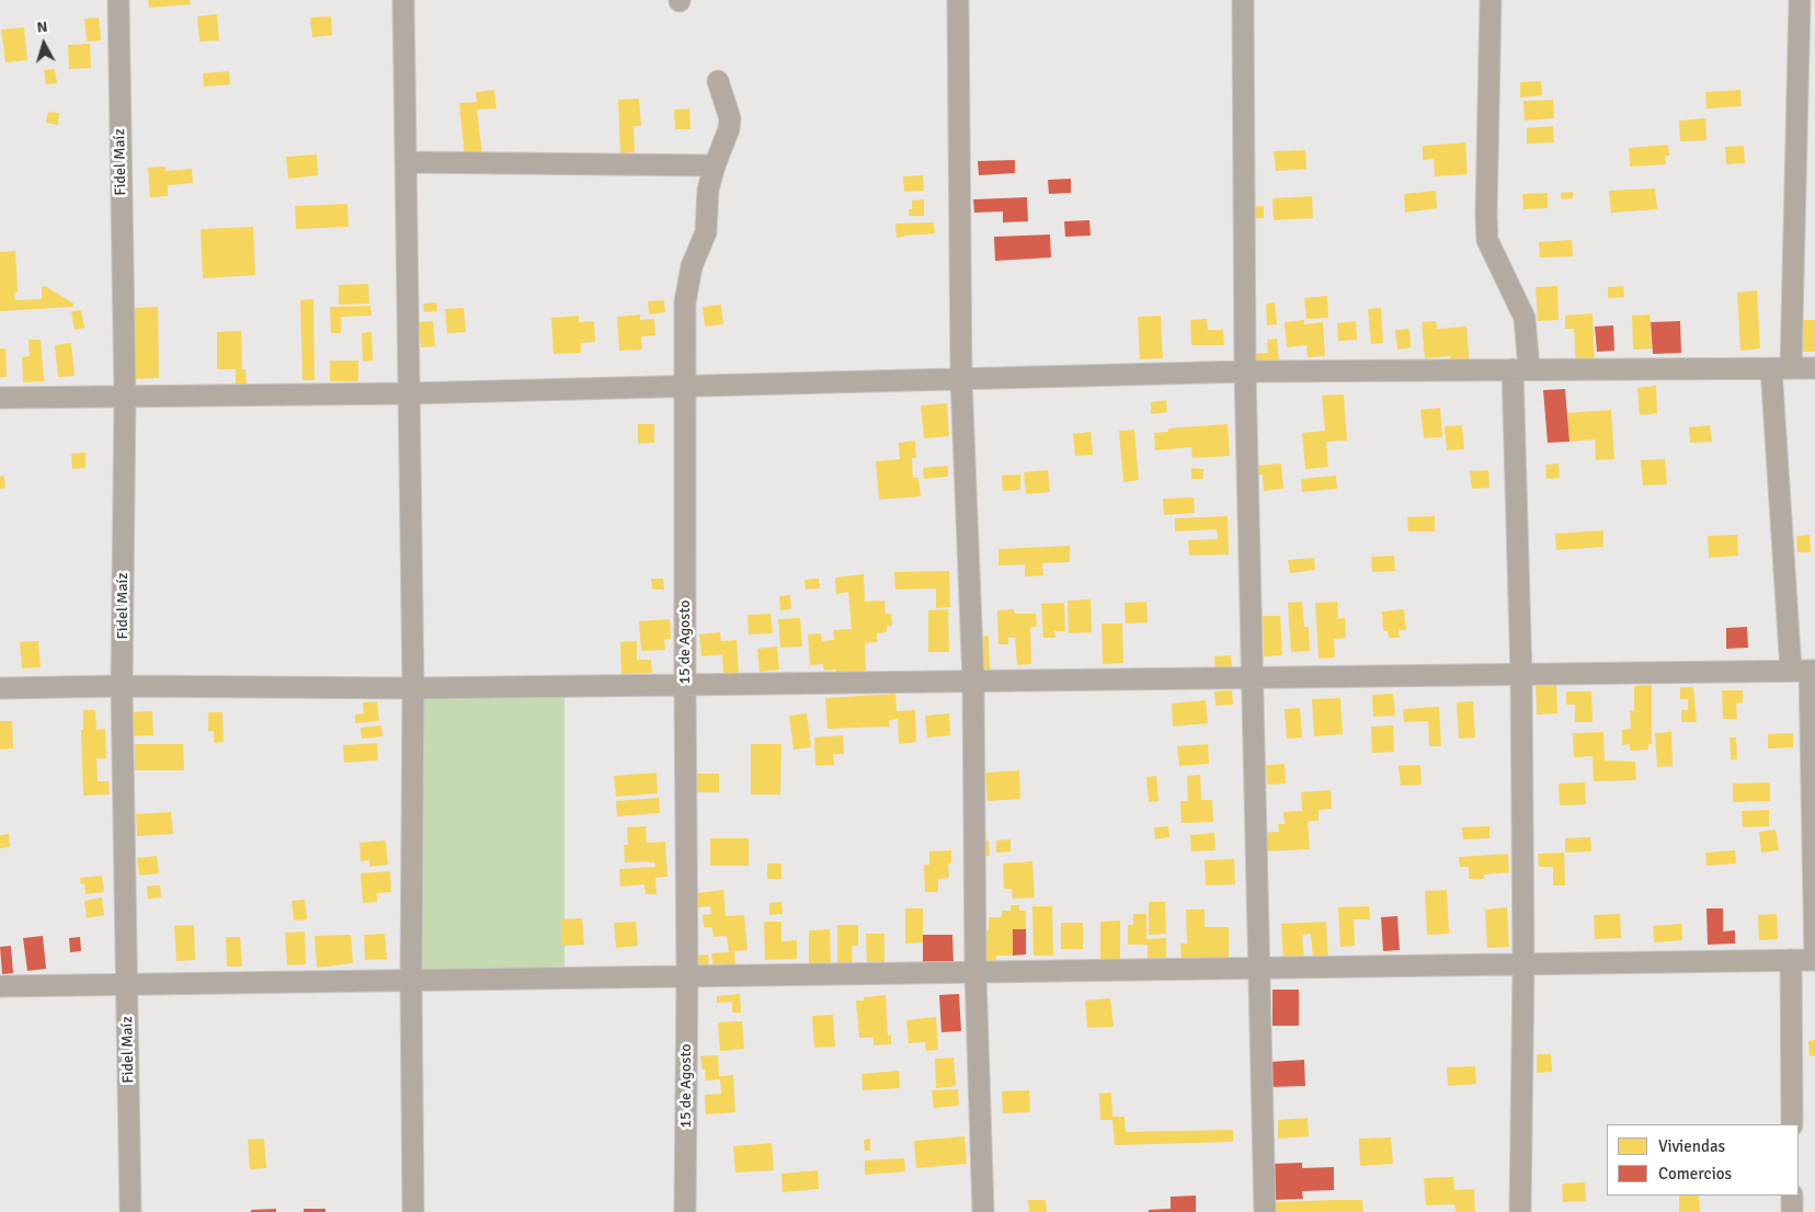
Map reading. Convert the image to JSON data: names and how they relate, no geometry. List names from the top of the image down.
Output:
{
  "streets": {
    "street": ["Fidel Maíz", "15 de Agosto"]
  },
  "legend": ["Viviendas", "Comercios"],
  "north": "top"
}
